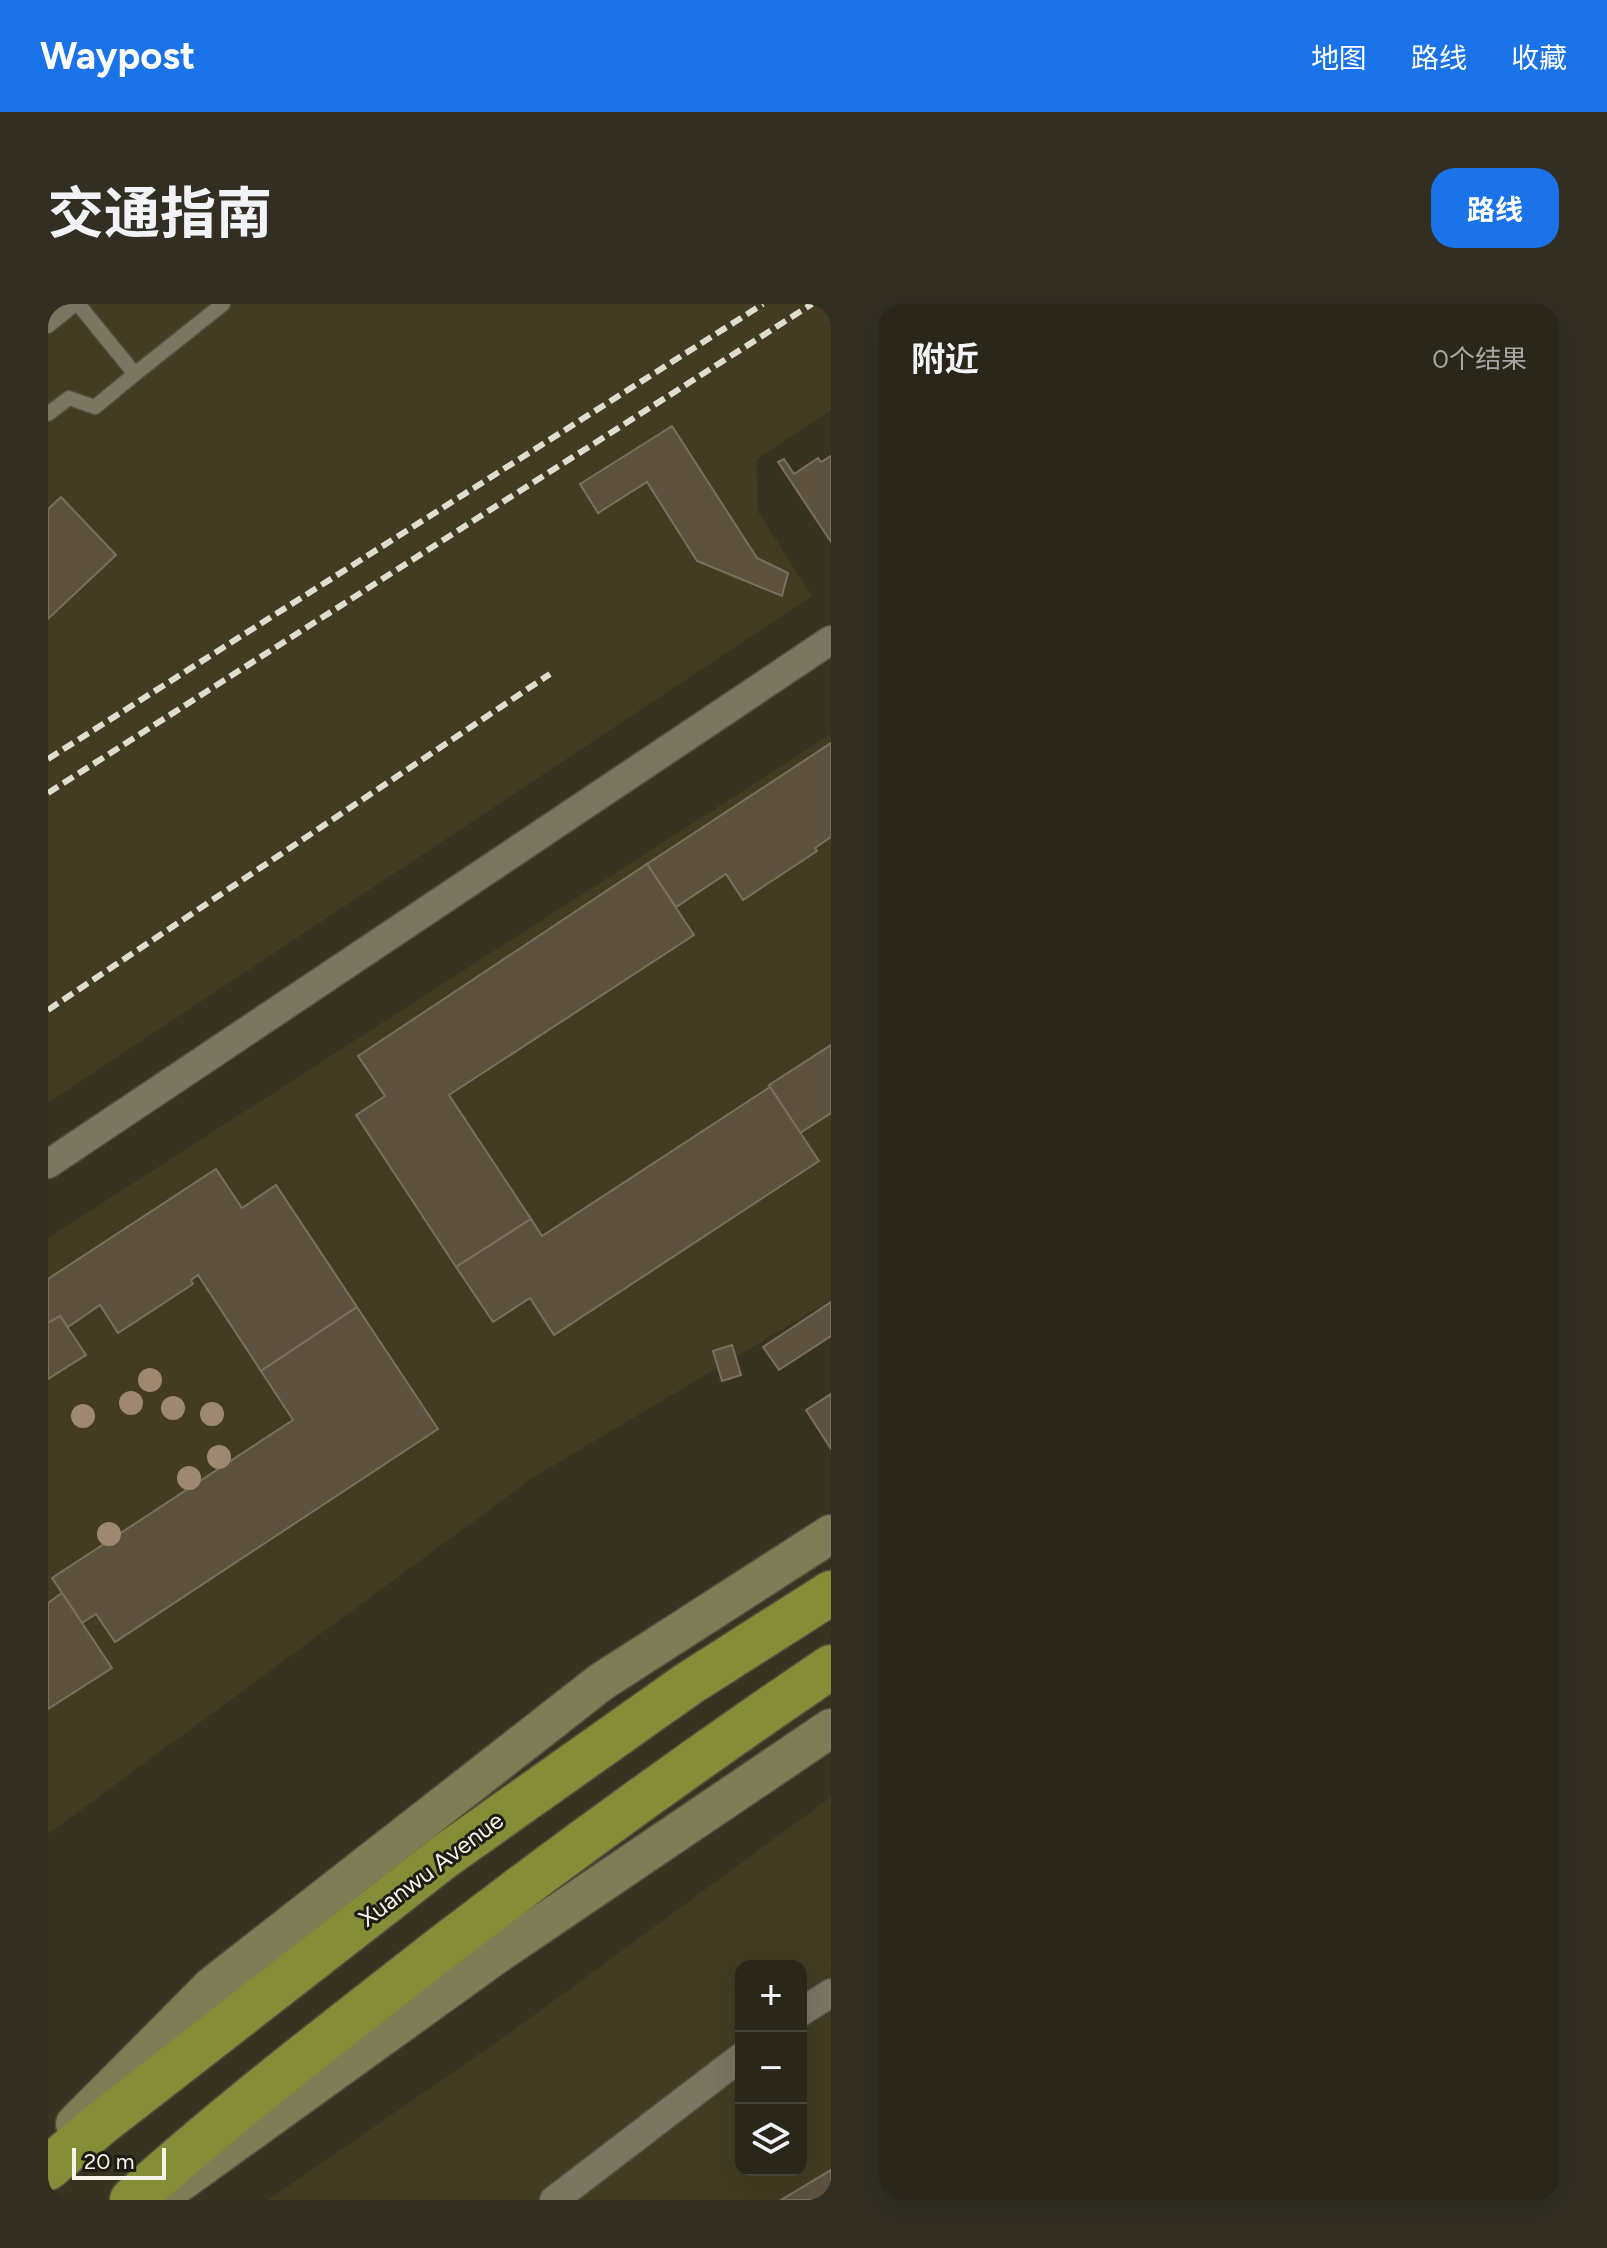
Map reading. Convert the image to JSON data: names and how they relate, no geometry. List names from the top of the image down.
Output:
{
  "streets": {
    "highway": ["Xuanwu Avenue"]
  },
  "scale_bar": "20 m",
  "page": {
    "header": "Waypost",
    "nav": ["地图", "路线", "收藏"],
    "title": "交通指南",
    "buttons": "路线",
    "heading": ["附近", "0个结果"],
    "map_buttons": ["+", "−"],
    "scale": "20 m"
  }
}
